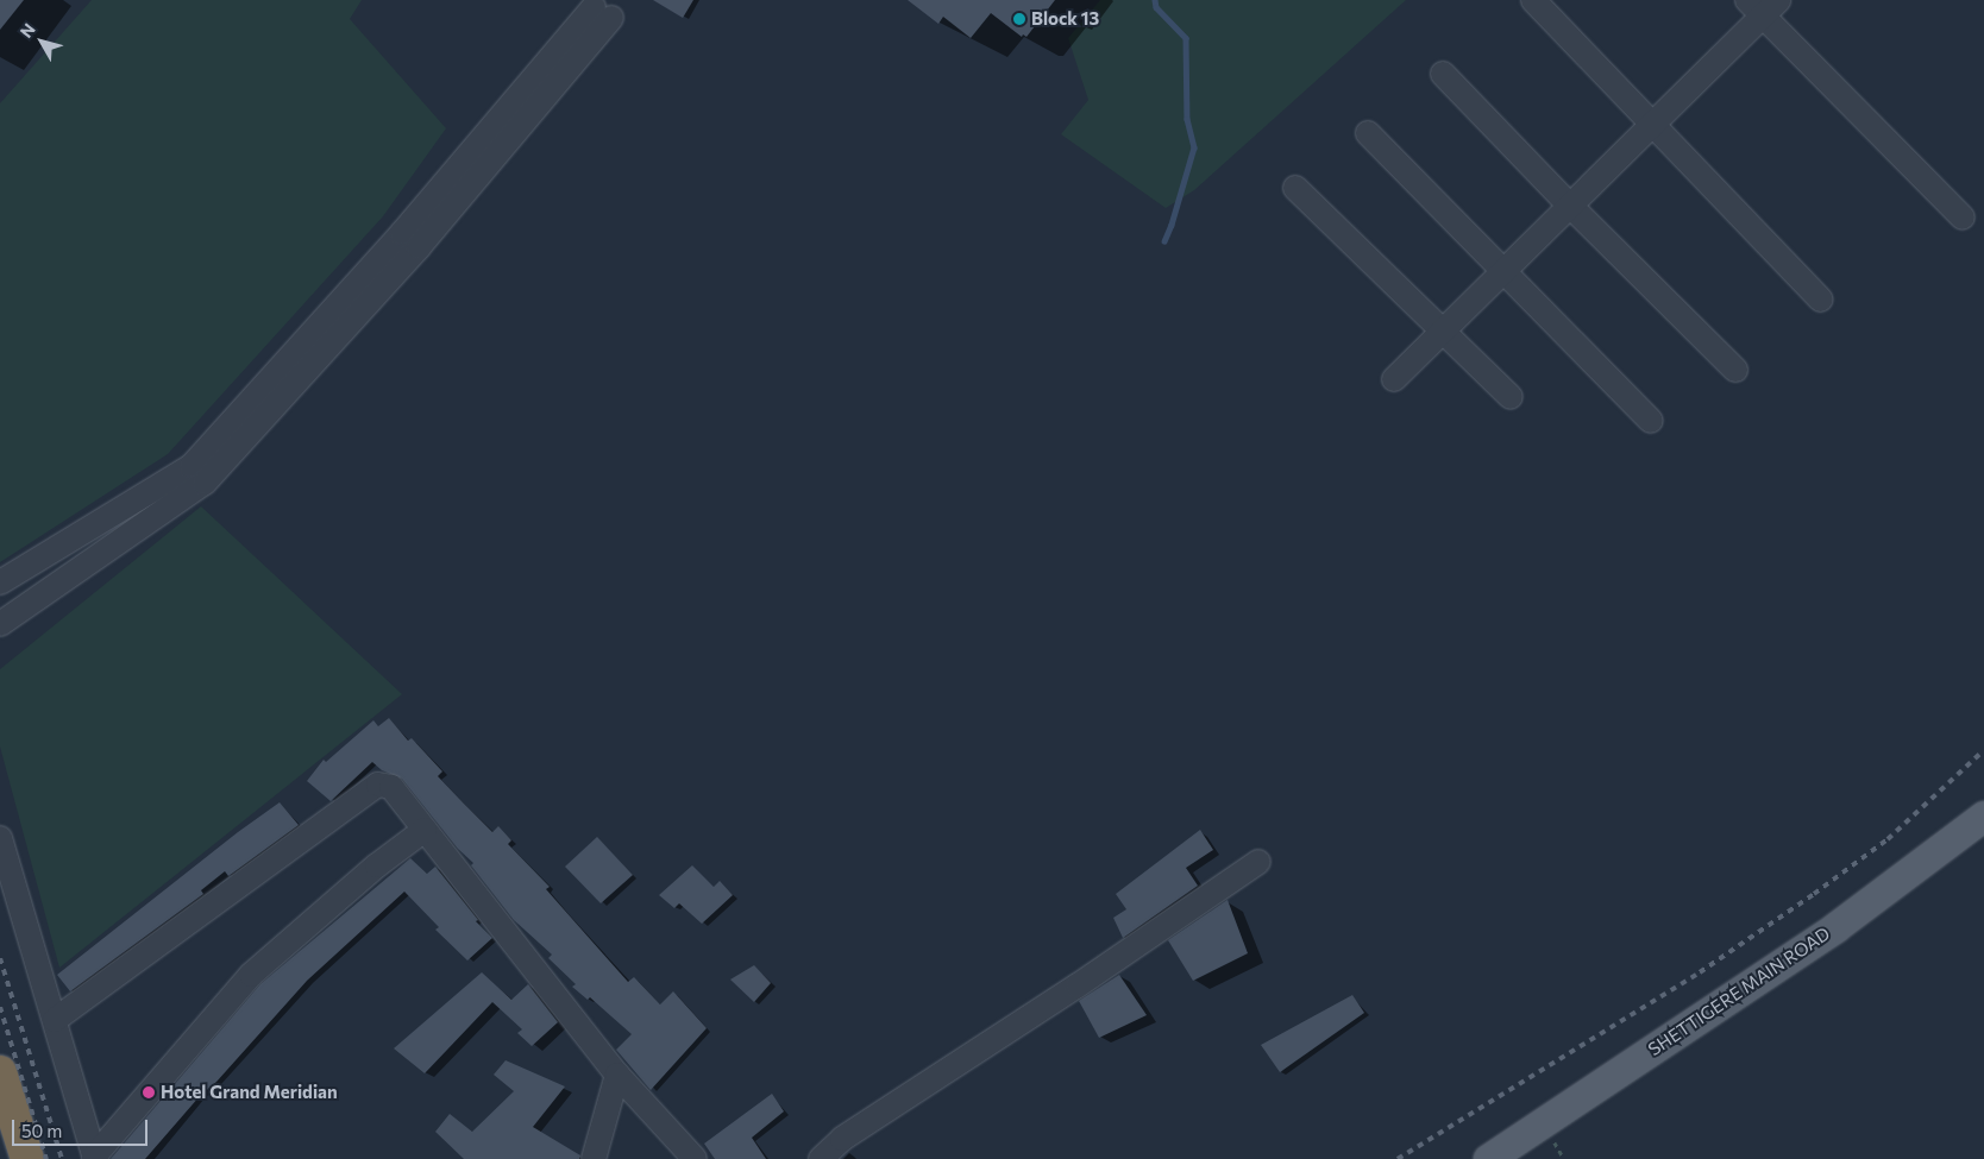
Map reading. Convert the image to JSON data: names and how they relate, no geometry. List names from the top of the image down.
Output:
{
  "streets": {
    "main road": ["SHETTIGERE MAIN ROAD"]
  },
  "places": ["Block 13", "Hotel Grand Meridian"],
  "scale_bar": "50 m",
  "north": "top left"
}
